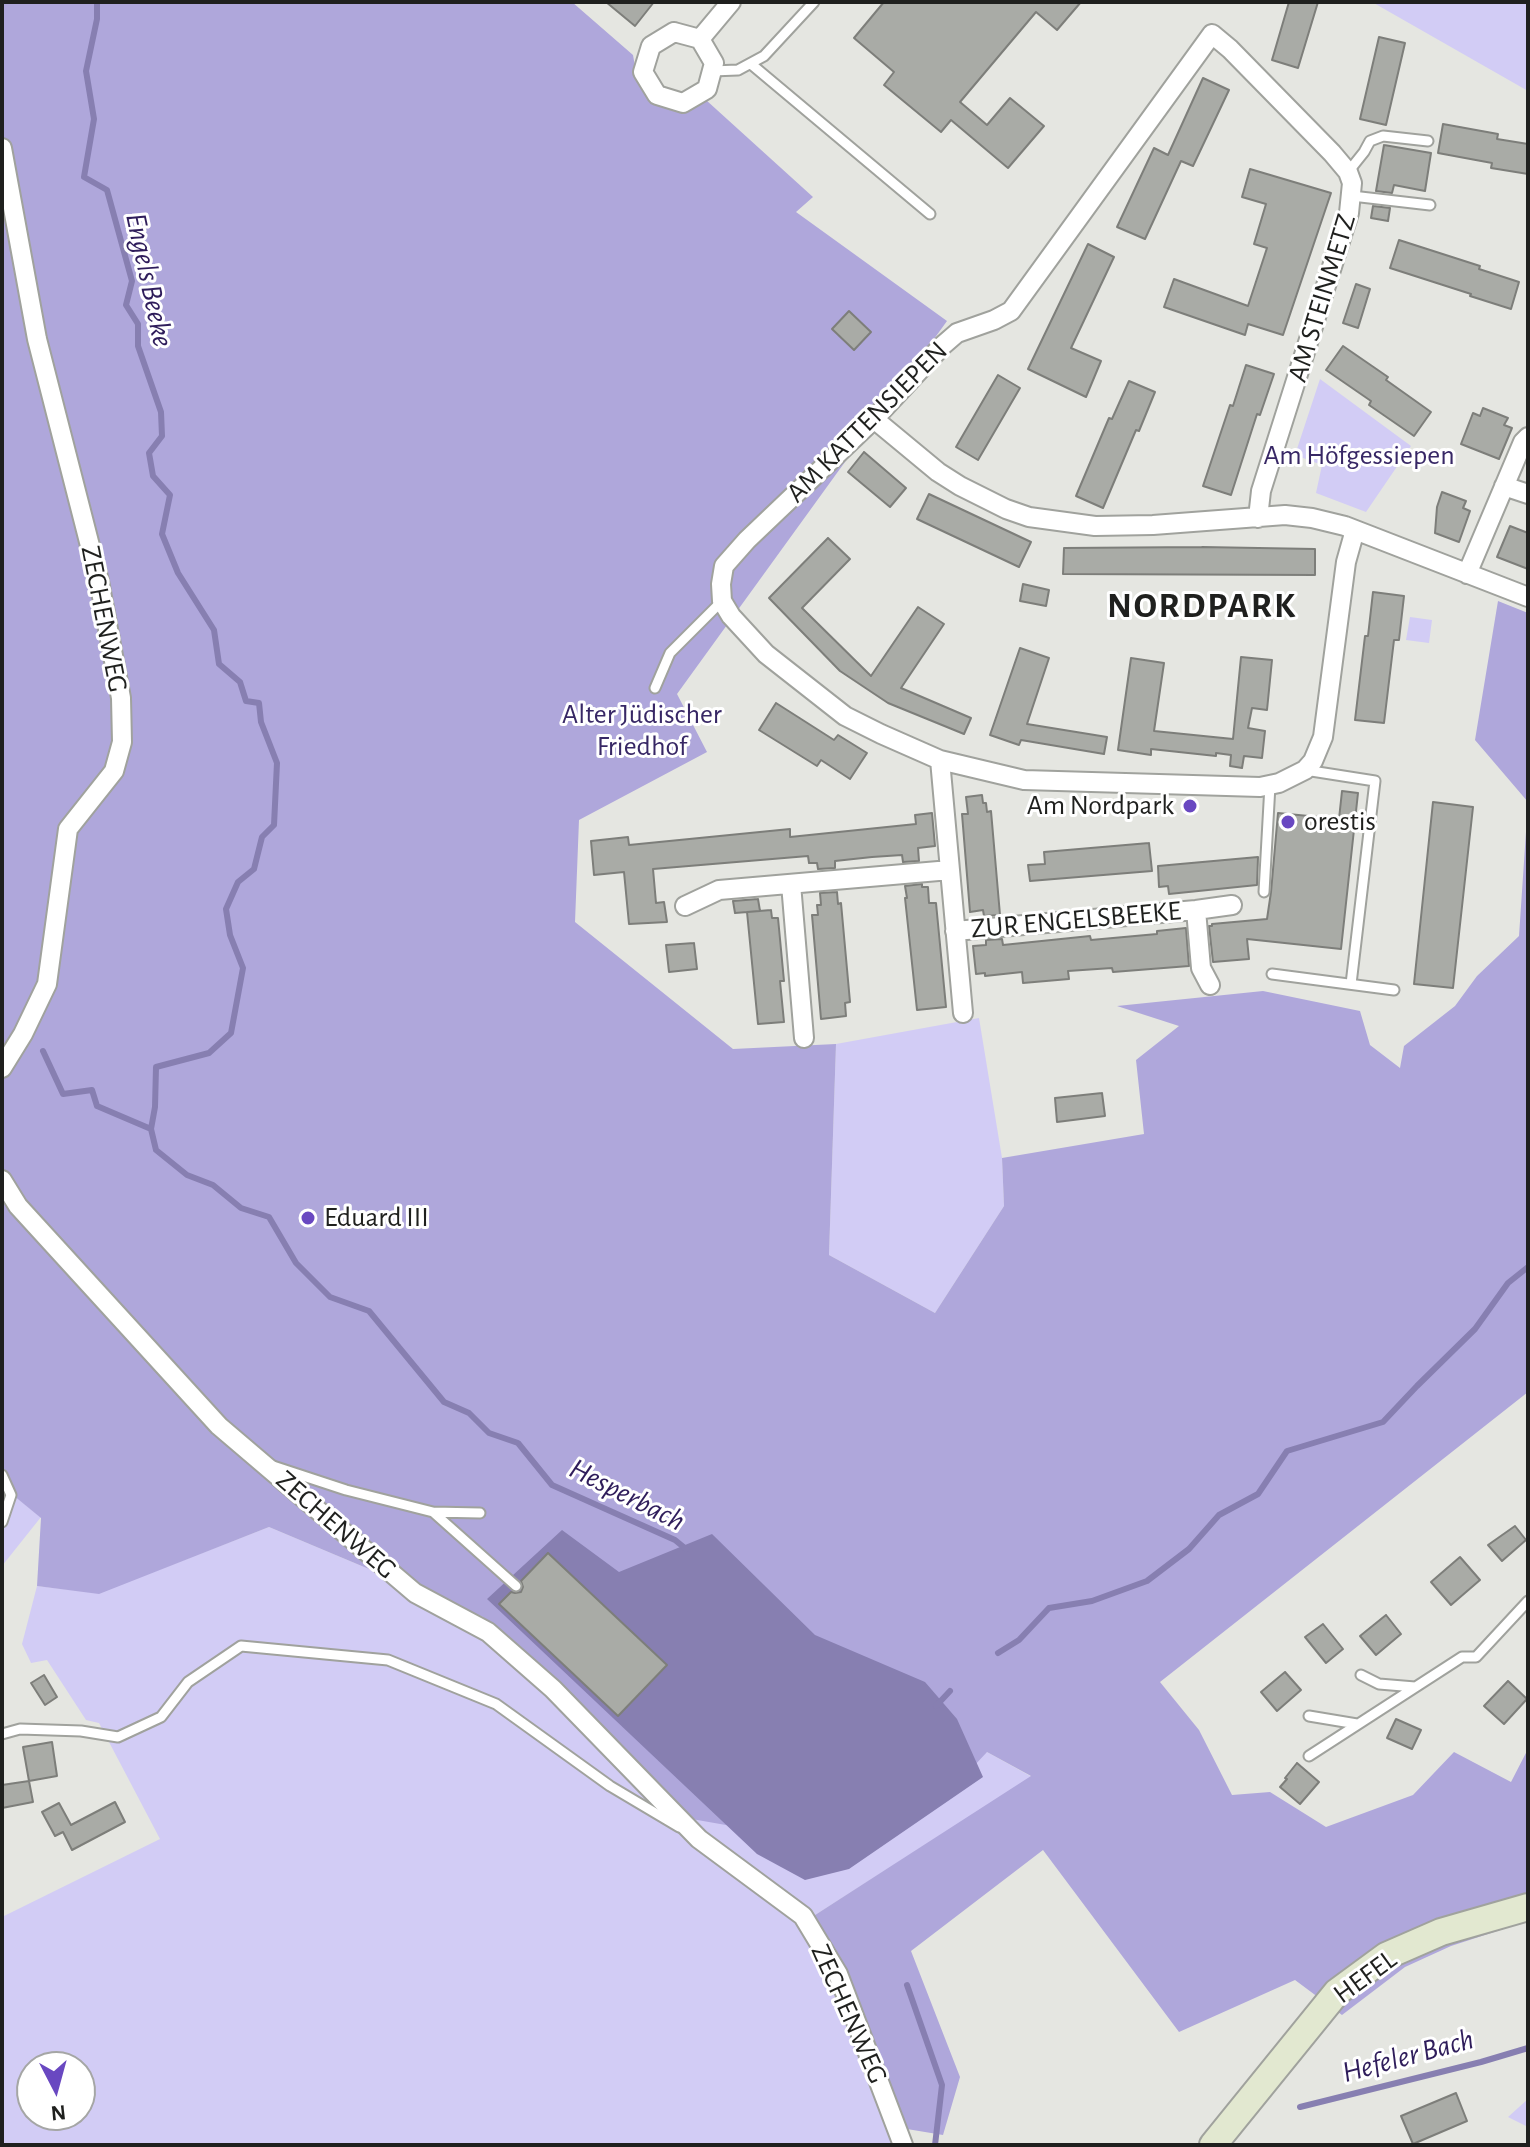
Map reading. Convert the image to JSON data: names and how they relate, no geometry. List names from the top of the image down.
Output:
{
  "streets": {
    "main road": ["HEFEL"],
    "street": [
      "AM STEINMETZ",
      "AM KATTENSIEPEN",
      "ZECHENWEG",
      "ZUR ENGELSBEEKE"
    ]
  },
  "crossings": [
    ["AM STEINMETZ", "AM KATTENSIEPEN"]
  ],
  "districts": ["NORDPARK"],
  "water": ["Engels Beeke", "Hesperbach", "Hefeler Bach"],
  "parks": ["Am Höfgessiepen", "Alter Jüdischer Friedhof"],
  "places": ["Am Nordpark", "orestis", "Eduard III"],
  "north": "bottom"
}
